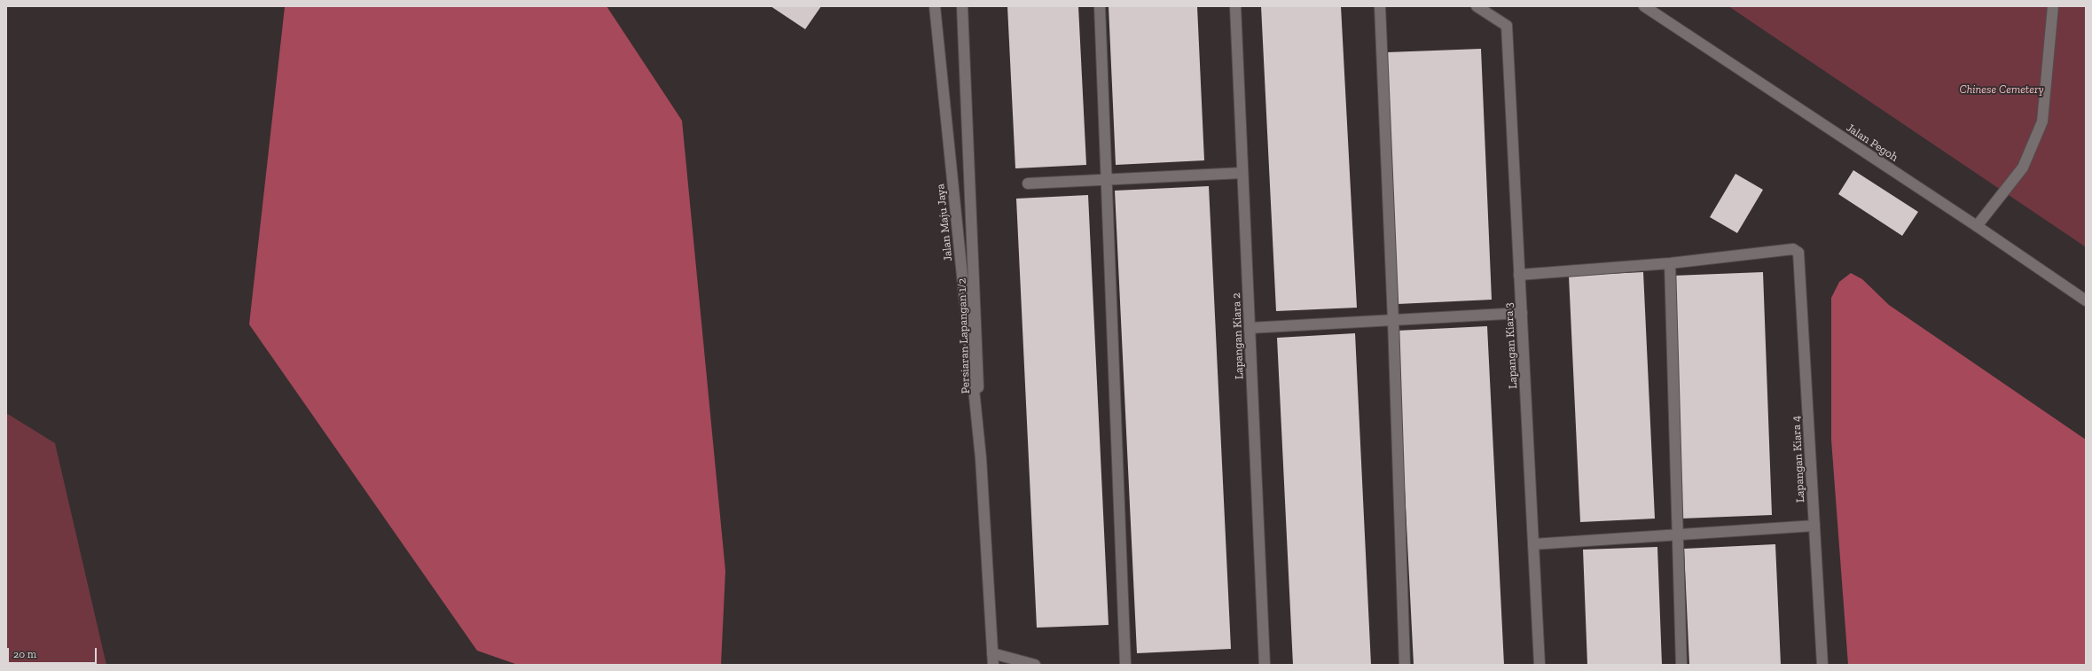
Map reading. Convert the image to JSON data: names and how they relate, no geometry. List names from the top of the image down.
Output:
{
  "streets": {
    "street": [
      "Jalan Pegoh",
      "Jalan Maju Jaya",
      "Persiaran Lapangan 1/2",
      "Lapangan Kiara 2",
      "Lapangan Kiara 3",
      "Lapangan Kiara 4"
    ]
  },
  "crossings": [
    ["Jalan Maju Jaya", "Persiaran Lapangan 1/2"]
  ],
  "parks": ["Chinese Cemetery"],
  "scale_bar": "20 m"
}
